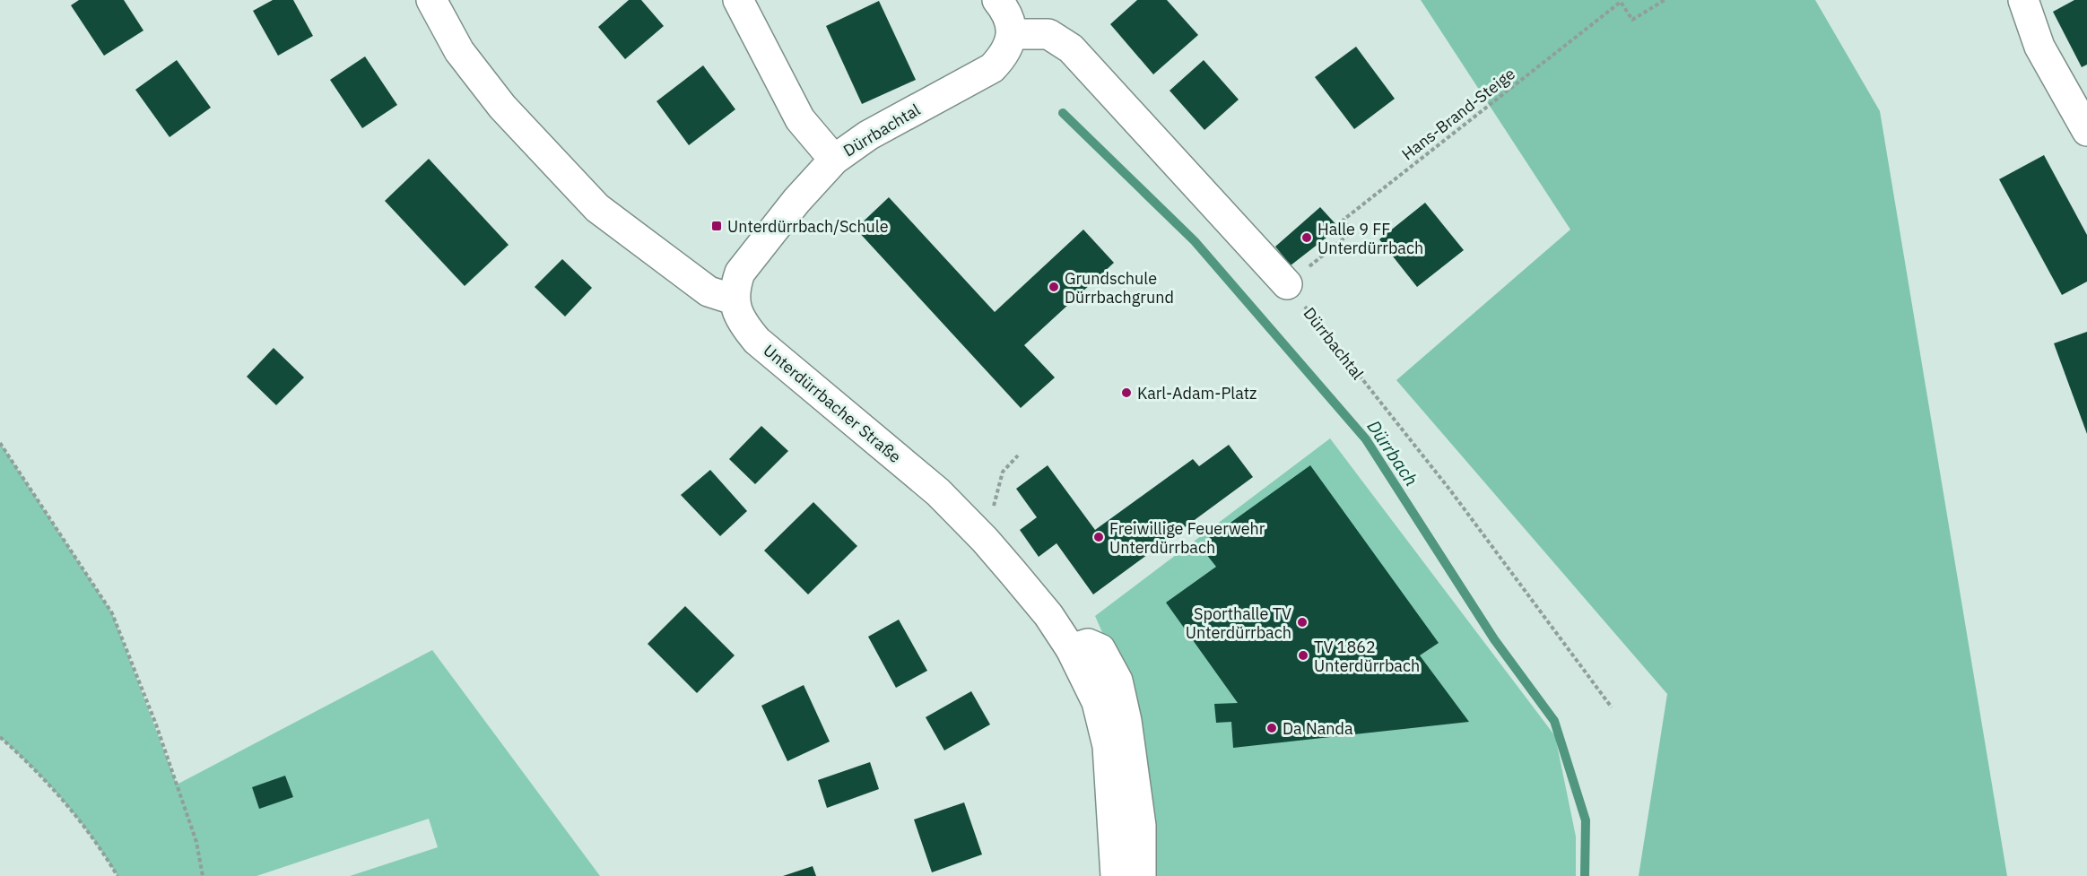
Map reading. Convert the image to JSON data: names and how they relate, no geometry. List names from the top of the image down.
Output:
{
  "streets": {
    "street": ["Dürrbachtal", "Unterdürrbacher Straße"],
    "path": ["Hans-Brand-Steige"]
  },
  "crossings": [
    ["Hans-Brand-Steige", "Dürrbachtal"],
    ["Dürrbachtal", "Unterdürrbacher Straße"]
  ],
  "water": ["Dürrbach"],
  "places": {
    "transit": ["Unterdürrbach/Schule"],
    "other": [
      "Halle 9 FF Unterdürrbach",
      "Grundschule Dürrbachgrund",
      "Karl-Adam-Platz",
      "Freiwillige Feuerwehr Unterdürrbach",
      "Sporthalle TV Unterdürrbach",
      "TV 1862 Unterdürrbach",
      "Da Nanda"
    ]
  }
}
